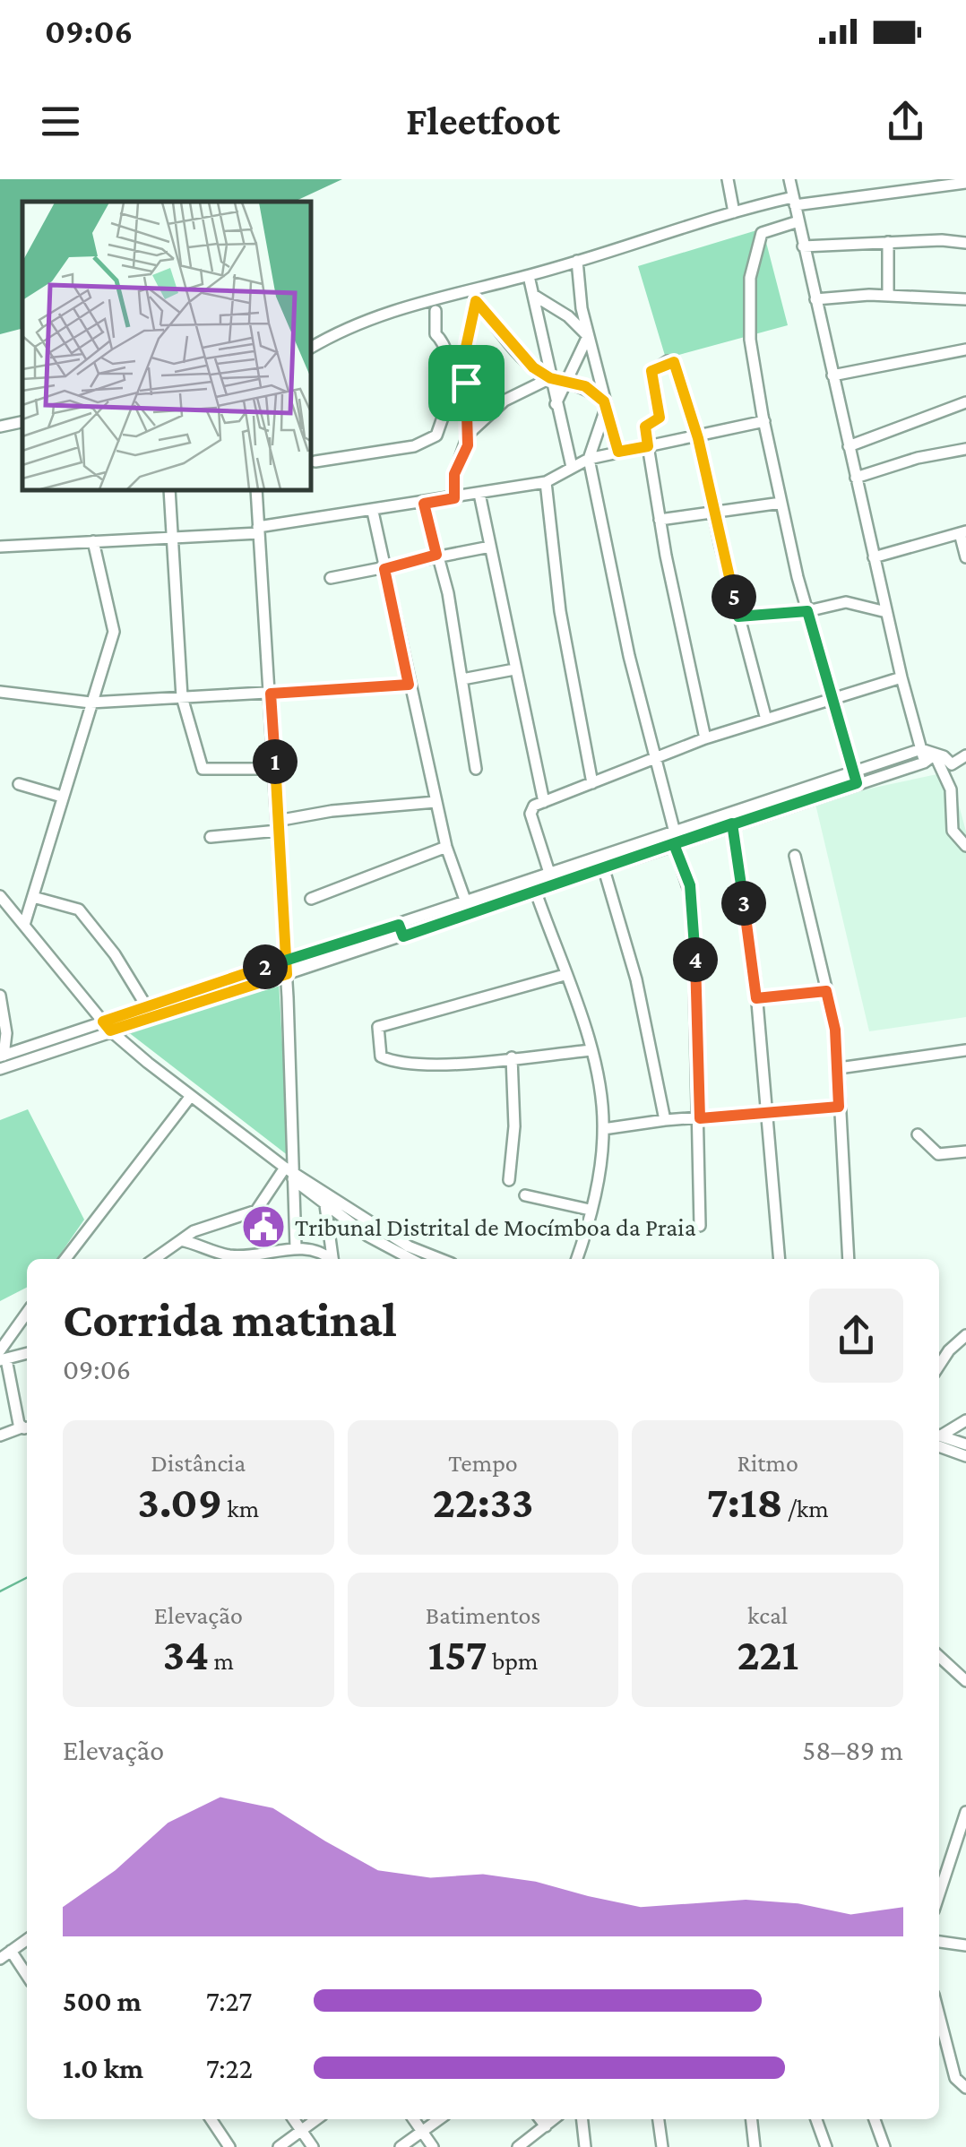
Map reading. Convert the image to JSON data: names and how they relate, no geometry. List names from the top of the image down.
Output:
{
  "places": {
    "public building": ["Tribunal Distrital de Mocímboa da Praia"]
  },
  "page": {
    "status": "09:06",
    "header": "Fleetfoot",
    "pins": [
      "5",
      "1",
      "3",
      "4",
      "2"
    ],
    "heading": ["Corrida matinal", "09:06"],
    "stats": [
      ["Distância", "3.09 km"],
      ["Tempo", "22:33"],
      ["Ritmo", "7:18 /km"],
      ["Elevação", "34 m"],
      ["Batimentos", "157 bpm"],
      ["kcal", "221"]
    ],
    "chart": ["Elevação", "58–89 m"],
    "list": [
      {
        "name": "500 m",
        "note": "7:27"
      },
      {
        "name": "1.0 km",
        "note": "7:22"
      }
    ]
  }
}
